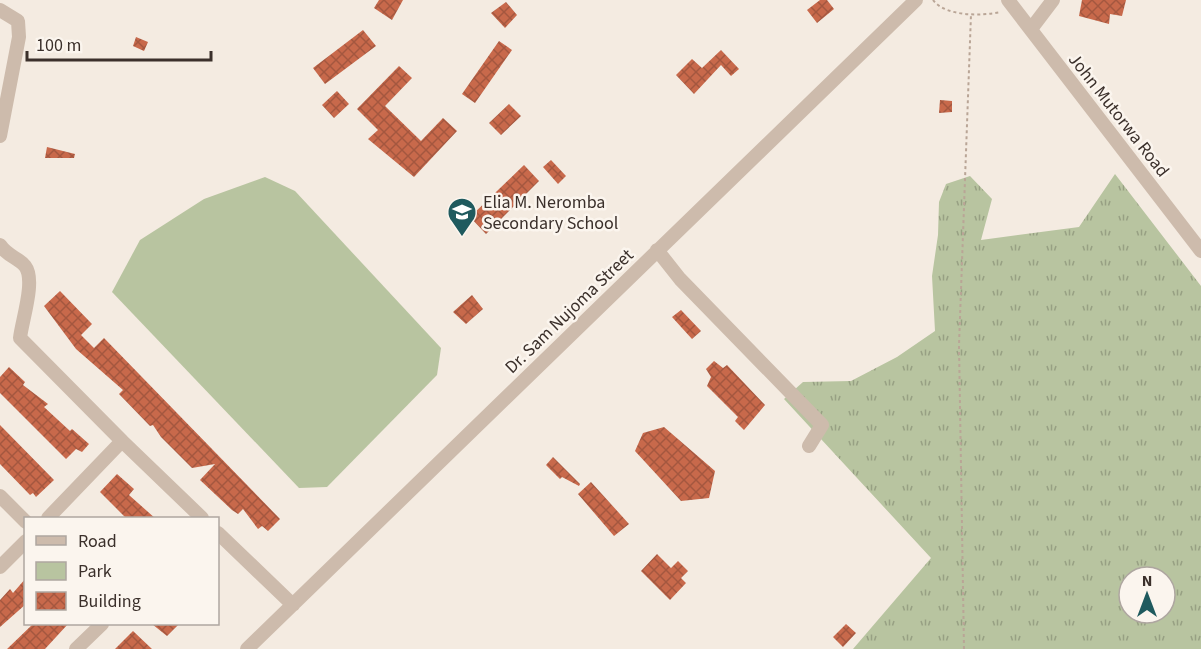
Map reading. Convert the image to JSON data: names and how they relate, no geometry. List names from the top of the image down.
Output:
{
  "streets": {
    "street": ["John Mutorwa Road", "Dr. Sam Nujoma Street"]
  },
  "places": {
    "school or university": ["Elia M. Neromba Secondary School"]
  },
  "legend": ["Road", "Park", "Building"],
  "scale_bar": "100 m",
  "north": "top"
}
